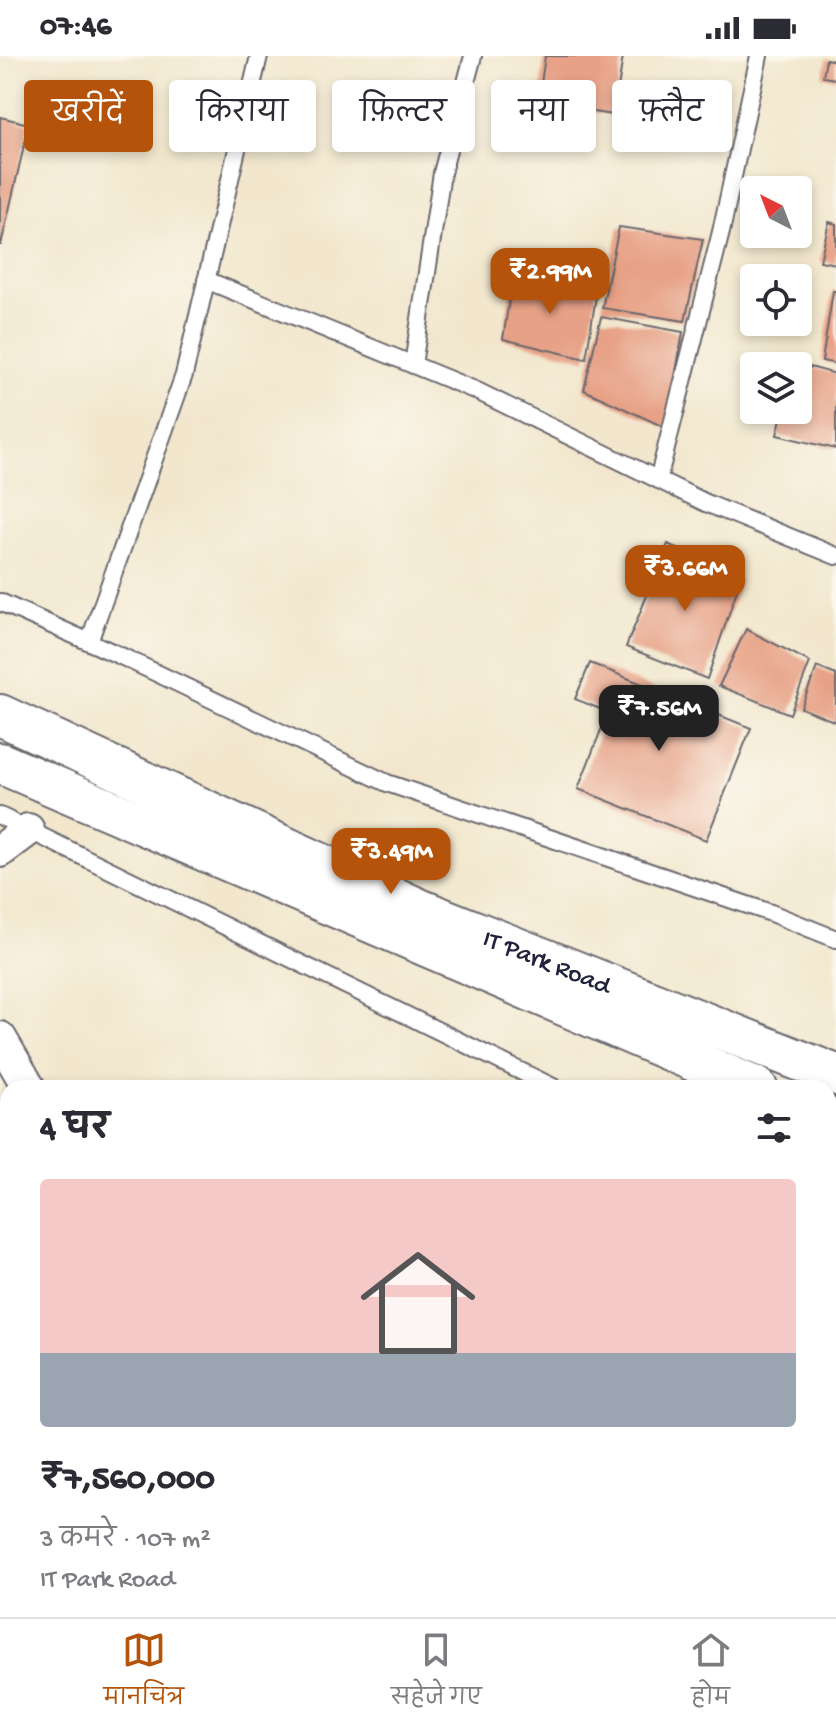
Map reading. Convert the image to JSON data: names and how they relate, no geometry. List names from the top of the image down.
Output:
{
  "streets": {
    "street": ["IT Park Road"]
  },
  "north": "top left",
  "page": {
    "status": "07:46",
    "chip": [
      "खरीदें",
      "किराया",
      "फ़िल्टर",
      "नया",
      "फ़्लैट"
    ],
    "price": [
      "₹2.99M",
      "₹3.66M",
      "₹7.56M",
      "₹3.49M"
    ],
    "heading": "4 घर",
    "list": [
      {
        "name": "₹7,560,000",
        "note": "3 कमरे · 107 m² · IT Park Road"
      }
    ],
    "tabs": ["मानचित्र", "सहेजे गए", "होम"]
  }
}
